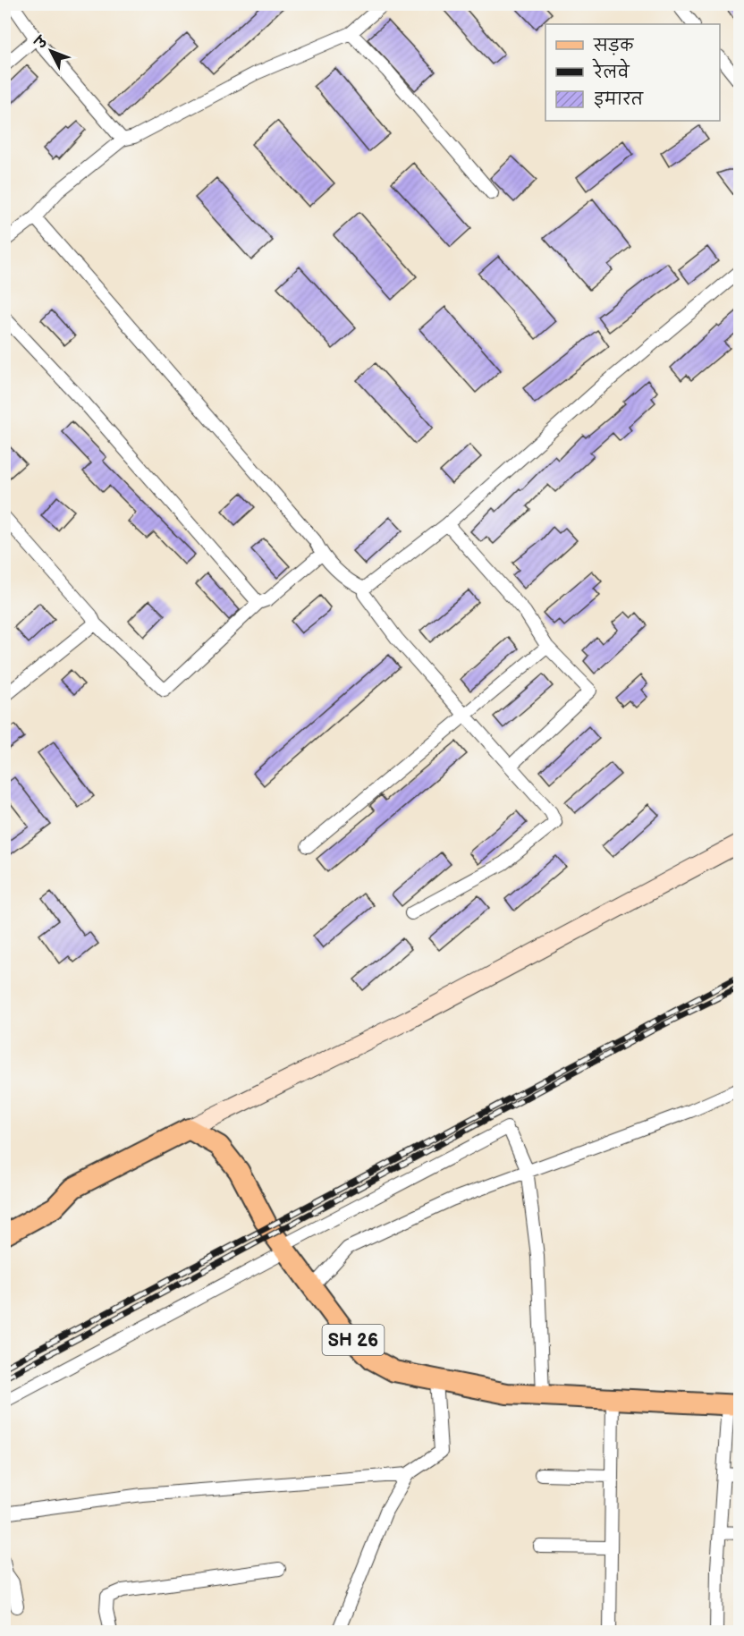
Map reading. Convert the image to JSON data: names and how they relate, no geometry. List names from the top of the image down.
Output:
{
  "streets": {
    "main road": ["SH 26"]
  },
  "legend": ["सड़क", "रेलवे", "इमारत"],
  "north": "top left"
}
